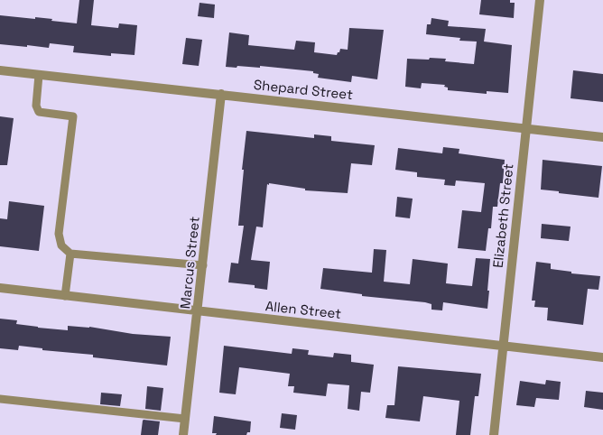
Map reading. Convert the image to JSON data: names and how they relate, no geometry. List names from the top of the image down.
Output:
{
  "streets": {
    "street": [
      "Shepard Street",
      "Elizabeth Street",
      "Marcus Street",
      "Allen Street"
    ]
  },
  "crossings": [
    ["Shepard Street", "Elizabeth Street"],
    ["Shepard Street", "Marcus Street"],
    ["Elizabeth Street", "Allen Street"],
    ["Marcus Street", "Allen Street"]
  ]
}
